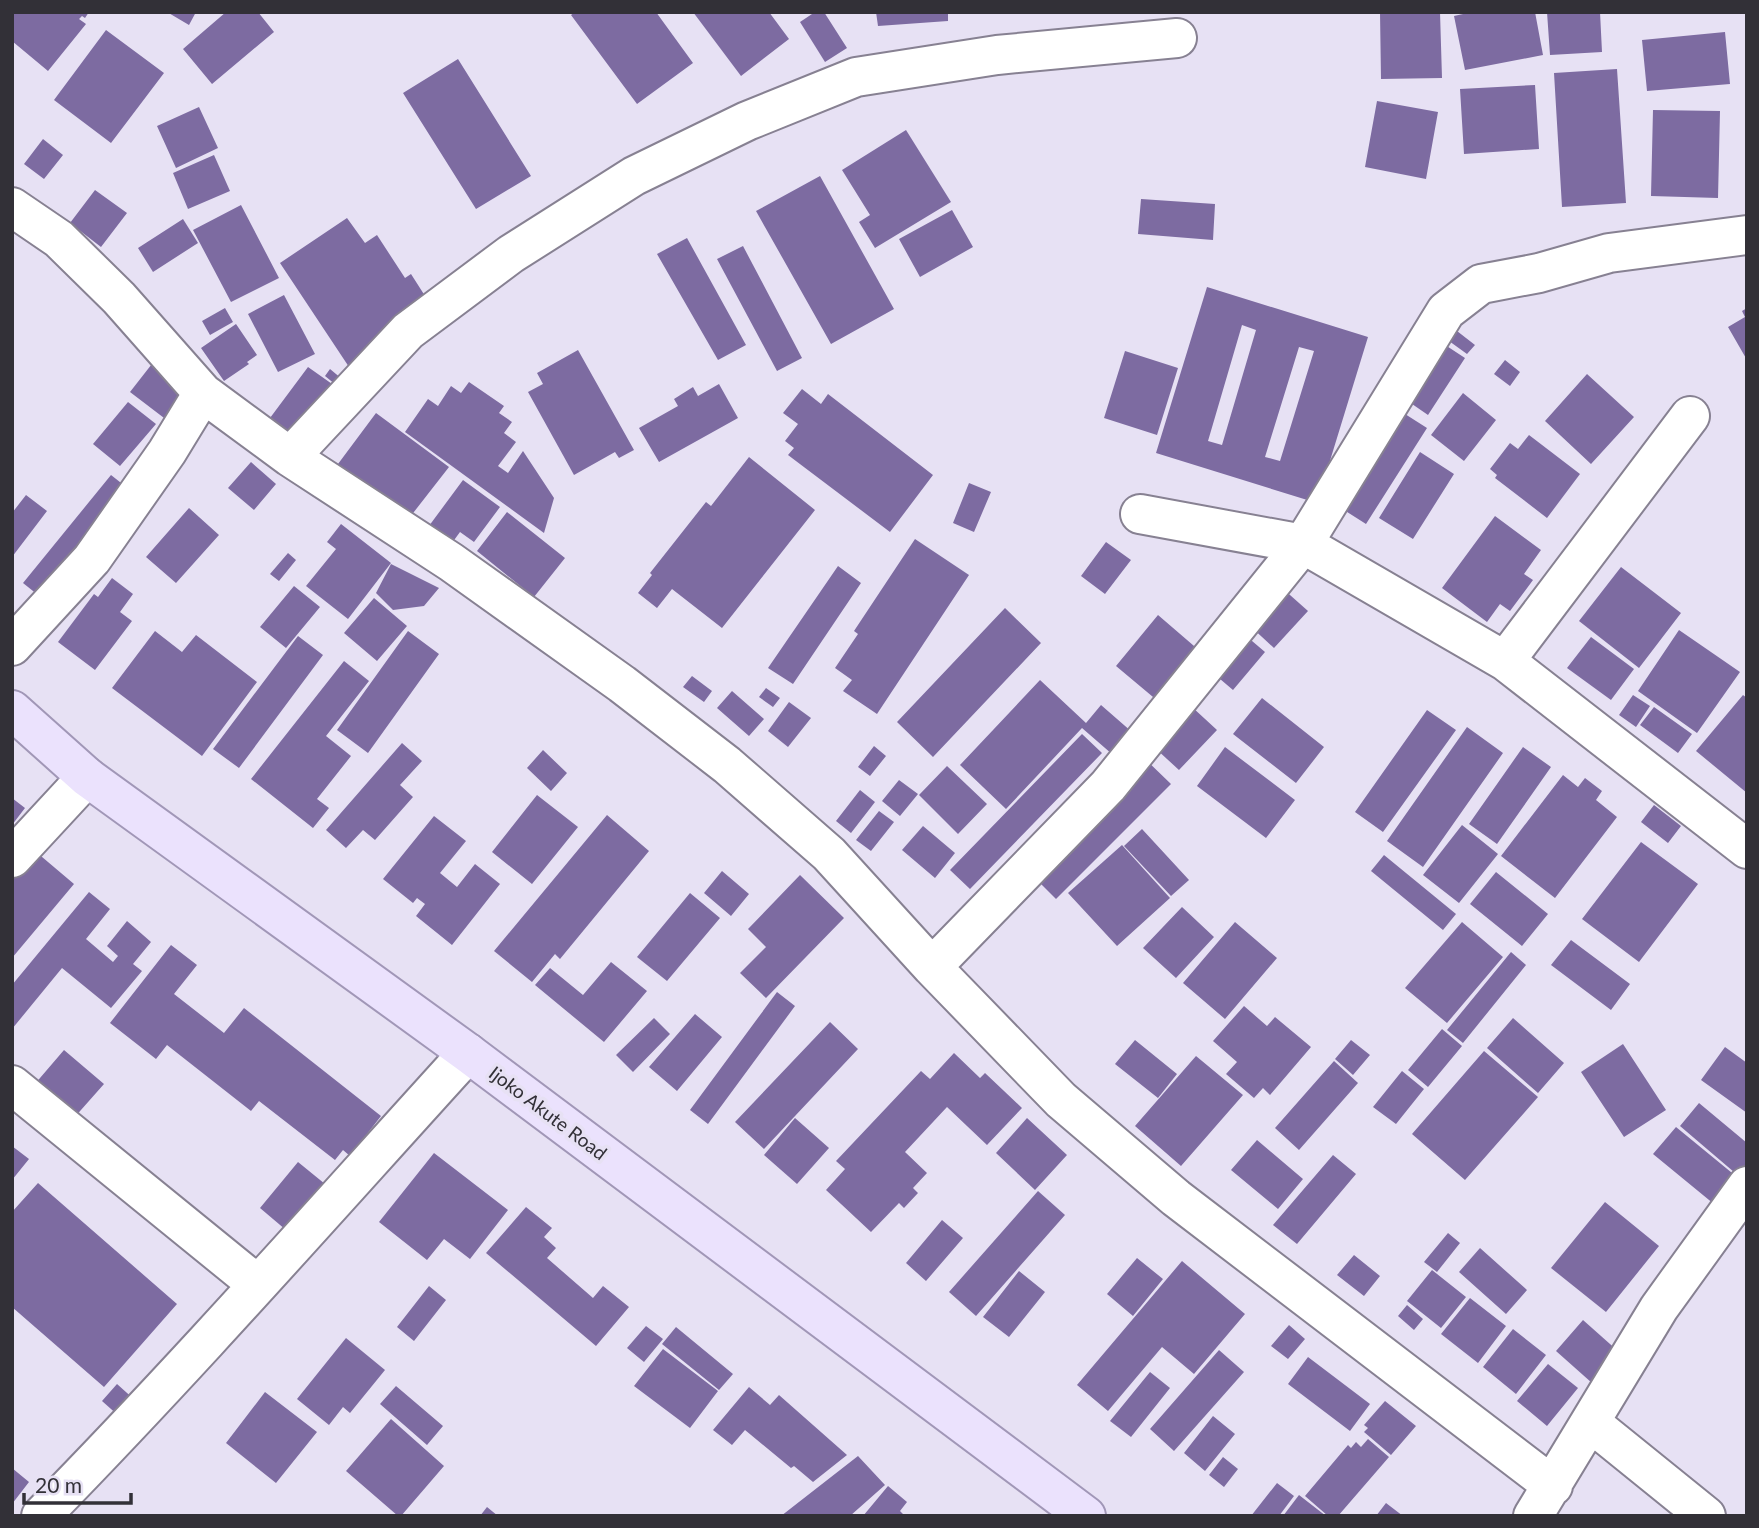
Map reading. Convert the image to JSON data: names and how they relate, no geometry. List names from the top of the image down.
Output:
{
  "streets": {
    "main road": ["Ijoko Akute Road"]
  },
  "scale_bar": "20 m"
}
